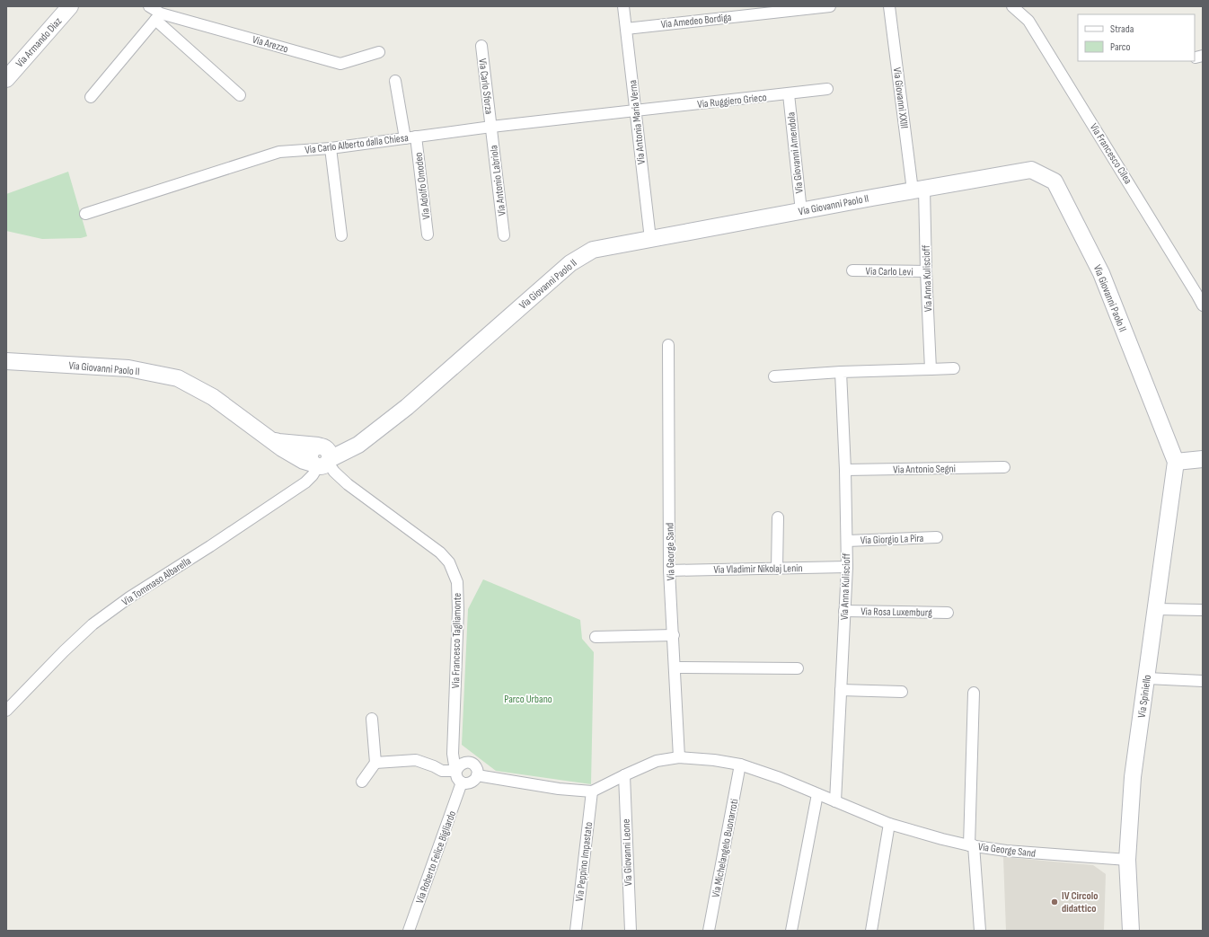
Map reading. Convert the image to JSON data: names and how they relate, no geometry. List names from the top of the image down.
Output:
{
  "streets": {
    "street": [
      "Via Amedeo Bordiga",
      "Via Armando Diaz",
      "Via Arezzo",
      "Via Carlo Sforza",
      "Via Giovanni XXIII",
      "Via Ruggiero Grieco",
      "Via Antonia Maria Verna",
      "Via Carlo Alberto dalla Chiesa",
      "Via Giovanni Amendola",
      "Via Francesco Cilea",
      "Via Antonio Labriola",
      "Via Adolfo Omodeo",
      "Via Giovanni Paolo II",
      "Via Carlo Levi",
      "Via Anna Kuliscioff",
      "Via Antonio Segni",
      "Via Giorgio La Pira",
      "Via George Sand",
      "Via Vladimir Nikolaj Lenin",
      "Via Tommaso Albarella",
      "Via Rosa Luxemburg",
      "Via Francesco Tagliamonte",
      "Via Spiniello",
      "Via Michelangelo Buonarroti",
      "Via Giovanni Leone",
      "Via Roberto Felice Bigliardo",
      "Via Peppino Impastato"
    ]
  },
  "crossings": [
    ["Via Amedeo Bordiga", "Via Antonia Maria Verna"],
    ["Via Carlo Sforza", "Via Carlo Alberto dalla Chiesa"],
    ["Via Carlo Sforza", "Via Antonio Labriola"],
    ["Via Giovanni XXIII", "Via Giovanni Paolo II"],
    ["Via Giovanni XXIII", "Via Anna Kuliscioff"],
    ["Via Ruggiero Grieco", "Via Antonia Maria Verna"],
    ["Via Ruggiero Grieco", "Via Carlo Alberto dalla Chiesa"],
    ["Via Ruggiero Grieco", "Via Giovanni Amendola"],
    ["Via Antonia Maria Verna", "Via Carlo Alberto dalla Chiesa"],
    ["Via Antonia Maria Verna", "Via Giovanni Paolo II"],
    ["Via Carlo Alberto dalla Chiesa", "Via Antonio Labriola"],
    ["Via Carlo Alberto dalla Chiesa", "Via Adolfo Omodeo"],
    ["Via Giovanni Amendola", "Via Giovanni Paolo II"],
    ["Via Giovanni Paolo II", "Via Anna Kuliscioff"],
    ["Via Giovanni Paolo II", "Via Tommaso Albarella"],
    ["Via Giovanni Paolo II", "Via Francesco Tagliamonte"],
    ["Via Giovanni Paolo II", "Via Spiniello"],
    ["Via Carlo Levi", "Via Anna Kuliscioff"],
    ["Via Anna Kuliscioff", "Via Antonio Segni"],
    ["Via Anna Kuliscioff", "Via Giorgio La Pira"],
    ["Via Anna Kuliscioff", "Via George Sand"],
    ["Via Anna Kuliscioff", "Via Vladimir Nikolaj Lenin"],
    ["Via Anna Kuliscioff", "Via Rosa Luxemburg"],
    ["Via George Sand", "Via Vladimir Nikolaj Lenin"],
    ["Via George Sand", "Via Spiniello"],
    ["Via George Sand", "Via Michelangelo Buonarroti"],
    ["Via George Sand", "Via Giovanni Leone"],
    ["Via George Sand", "Via Peppino Impastato"],
    ["Via Tommaso Albarella", "Via Francesco Tagliamonte"],
    ["Via Francesco Tagliamonte", "Via Roberto Felice Bigliardo"]
  ],
  "parks": ["Parco Urbano"],
  "places": ["IV Circolo didattico"],
  "legend": ["Strada", "Parco"]
}
